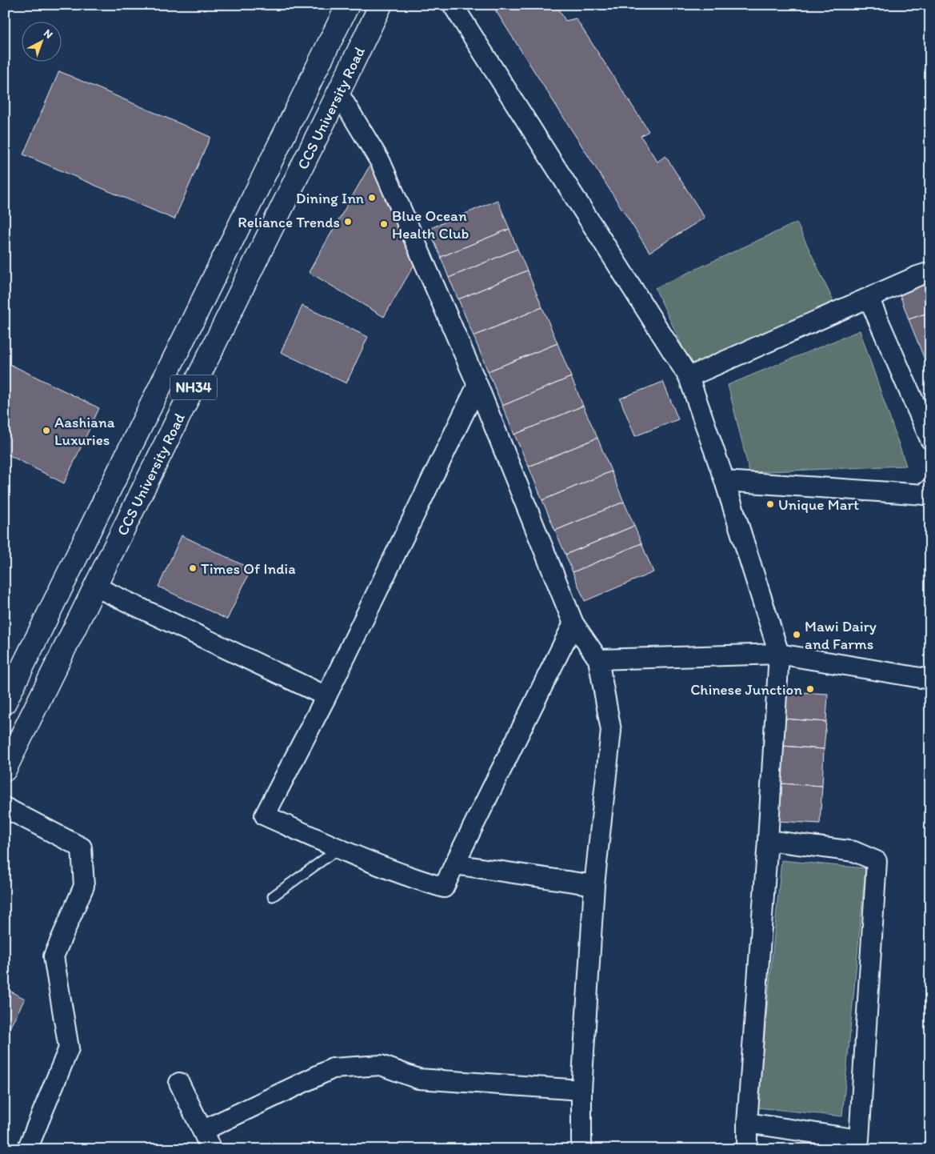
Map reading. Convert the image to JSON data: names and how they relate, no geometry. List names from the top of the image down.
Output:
{
  "streets": {
    "highway": ["CCS University Road", "NH34"]
  },
  "places": [
    "Dining Inn",
    "Reliance Trends",
    "Blue Ocean Health Club",
    "Aashiana Luxuries",
    "Unique Mart",
    "Times Of India",
    "Mawi Dairy and Farms",
    "Chinese Junction"
  ],
  "north": "top right"
}
